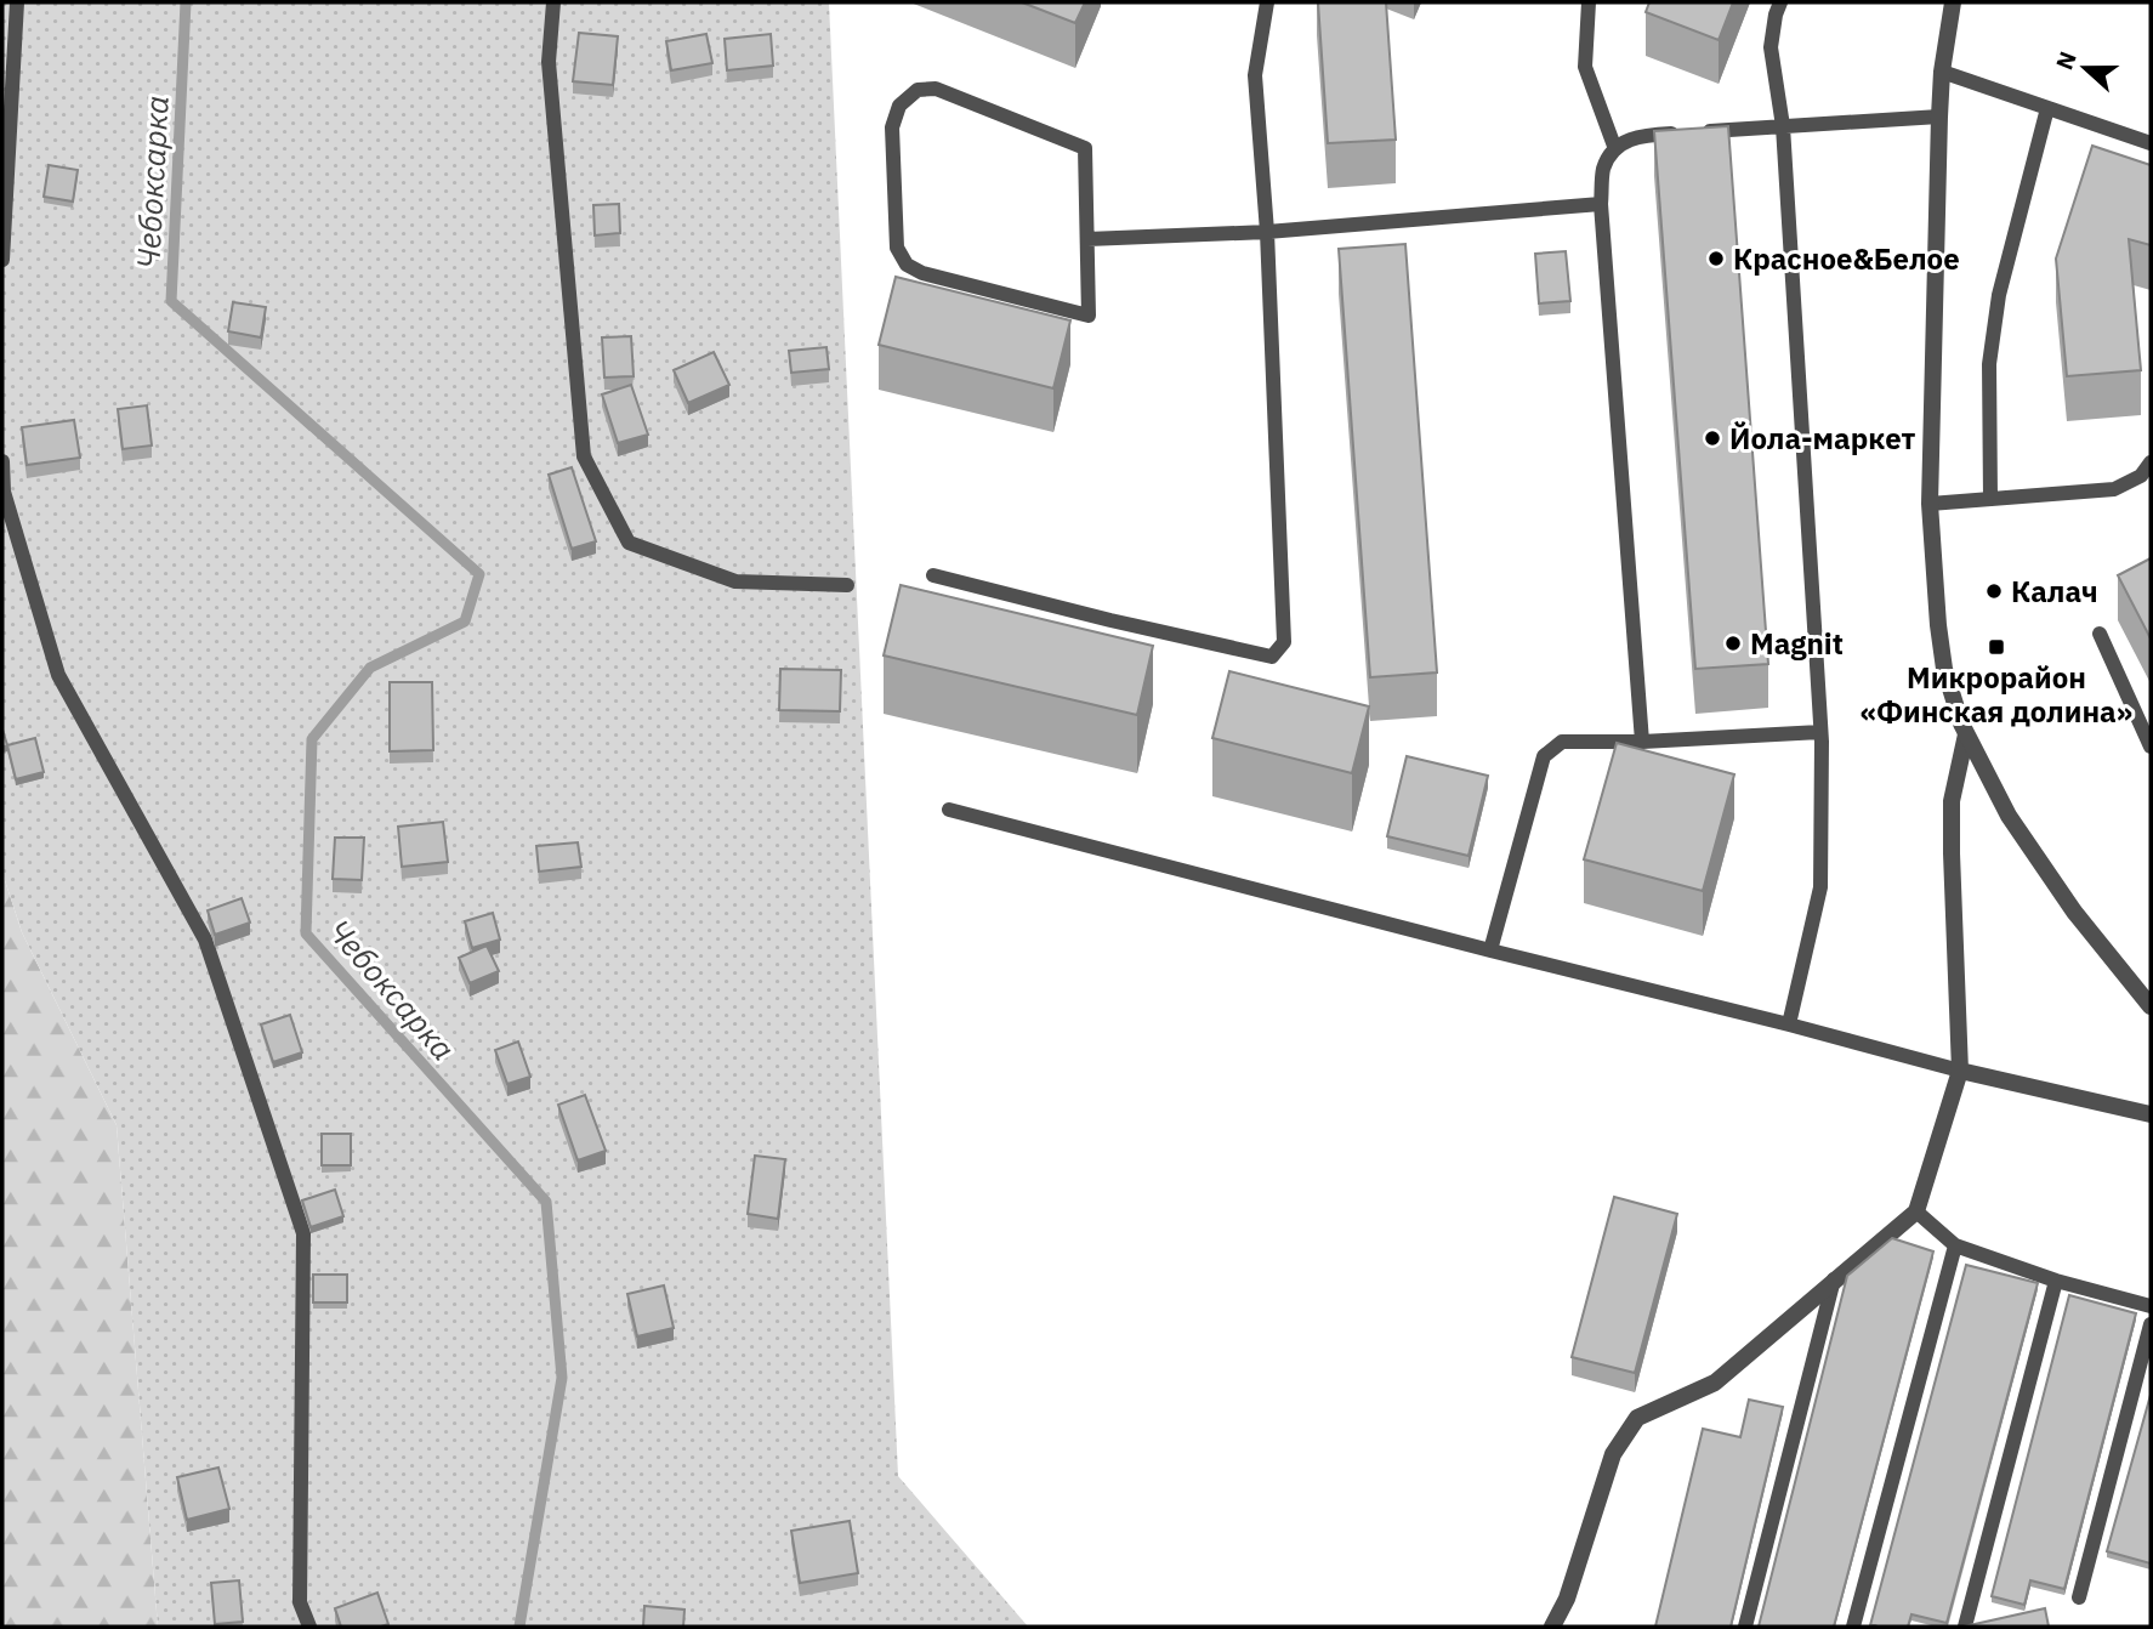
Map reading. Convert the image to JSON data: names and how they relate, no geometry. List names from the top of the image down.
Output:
{
  "water": ["Чебоксарка"],
  "places": {
    "other": [
      "Красное&Белое",
      "Йола-маркет",
      "Калач",
      "Magnit"
    ],
    "transit": ["Микрорайон «Финская долина»"]
  },
  "north": "left"
}
